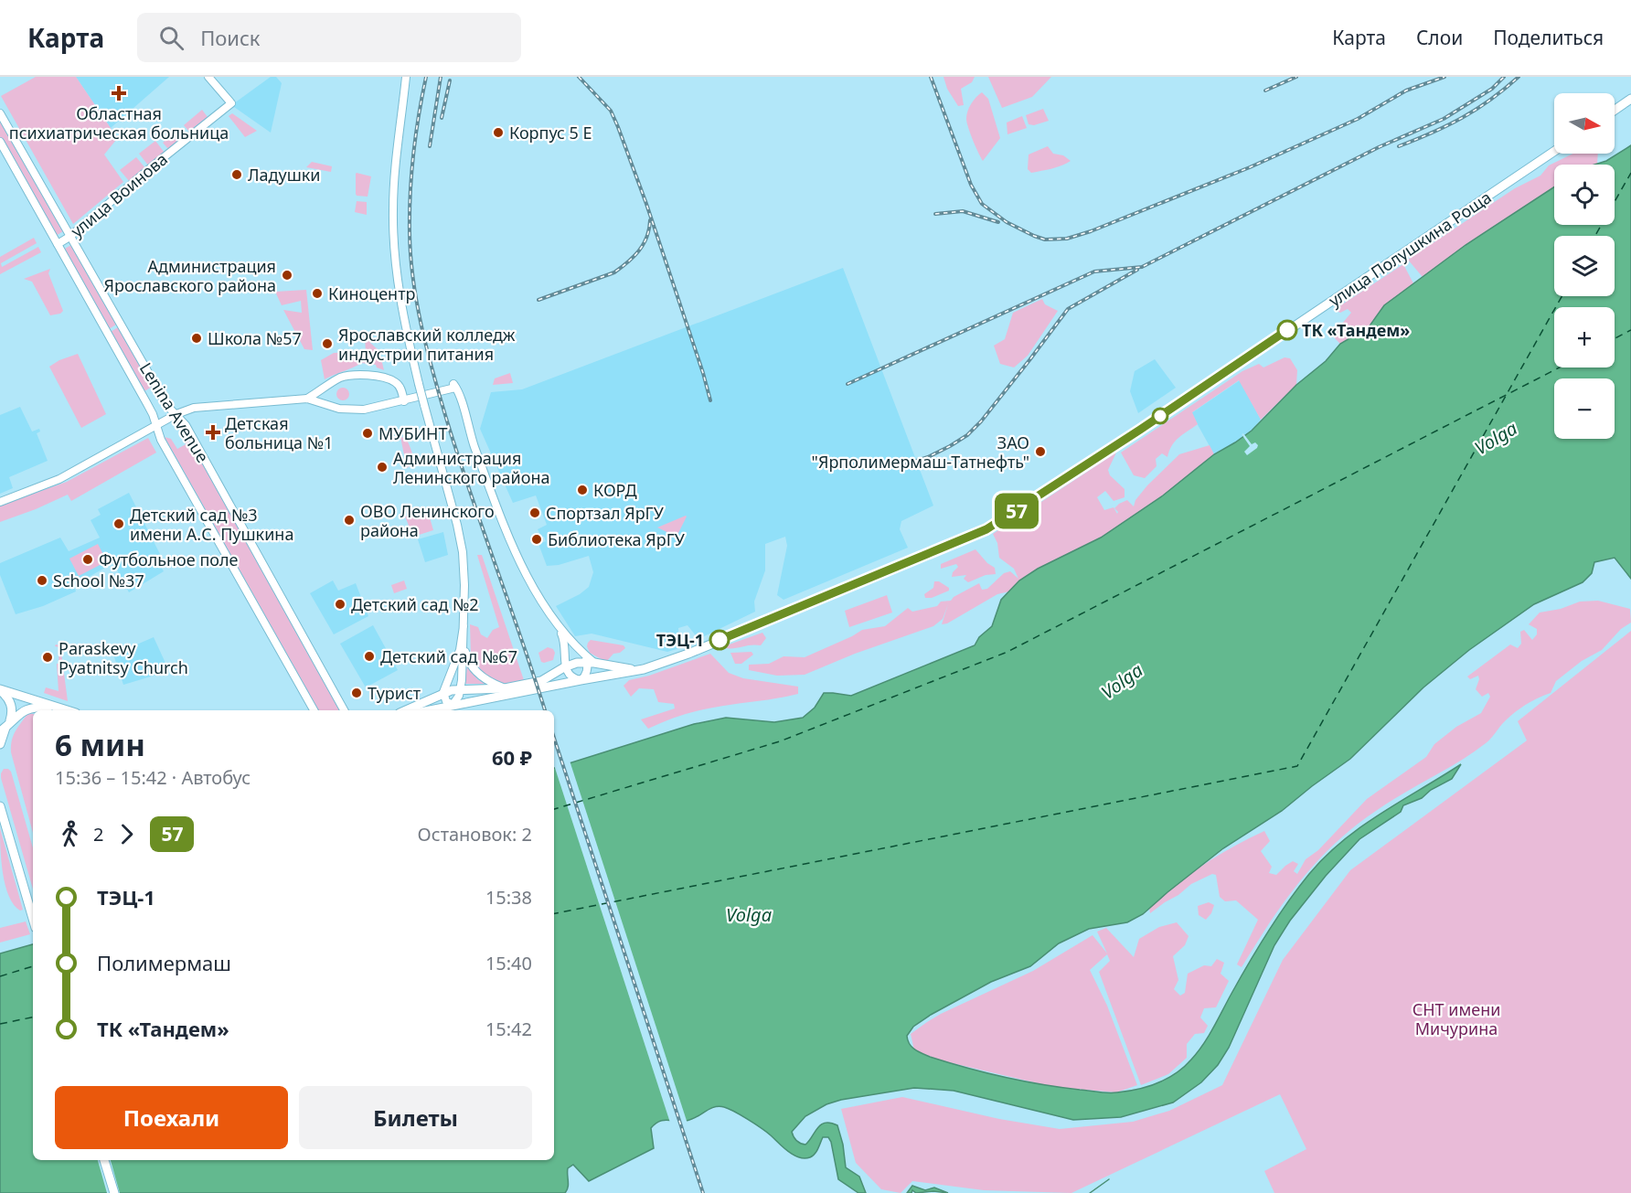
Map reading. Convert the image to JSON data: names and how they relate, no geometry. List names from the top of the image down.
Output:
{
  "streets": {
    "main road": ["улица Воинова", "улица Полушкина Роща", "Lenina Avenue"]
  },
  "crossings": [
    ["улица Воинова", "Lenina Avenue"]
  ],
  "water": ["Volga"],
  "parks": ["СНТ имени Мичурина"],
  "places": {
    "health": ["Областная психиатрическая больница", "Детская больница №1"],
    "other": [
      "Корпус 5 E",
      "Ладушки",
      "Администрация Ярославского района",
      "Киноцентр",
      "ТК «Тандем»",
      "Школа №57",
      "Ярославский колледж индустрии питания",
      "МУБИНТ",
      "ЗАО \"Ярполимермаш-Татнефть\"",
      "Администрация Ленинского района",
      "КОРД",
      "Cпортзал ЯрГУ",
      "ОВО Ленинского района",
      "Детский сад №3 имени А.С. Пушкина",
      "Библиотека ЯрГУ",
      "Футбольное поле",
      "School №37",
      "Детский сад №2",
      "ТЭЦ-1",
      "Детский сад №67",
      "Paraskevy Pyatnitsy Church",
      "Турист"
    ]
  },
  "lines": ["bus line 57"],
  "north": "right",
  "page": {
    "header": "Карта",
    "search": "Поиск",
    "nav": ["Карта", "Слои", "Поделиться"],
    "on_map": "57",
    "map_buttons": ["+", "−"],
    "heading": ["6 мин", "15:36 – 15:42 · Автобус", "60 ₽"],
    "legs": ["2", "57", "Остановок: 2"],
    "list": [
      {
        "name": "ТЭЦ-1",
        "value": "15:38"
      },
      {
        "name": "Полимермаш",
        "value": "15:40"
      },
      {
        "name": "ТК «Тандем»",
        "value": "15:42"
      }
    ],
    "buttons": ["Поехали", "Билеты"]
  }
}
